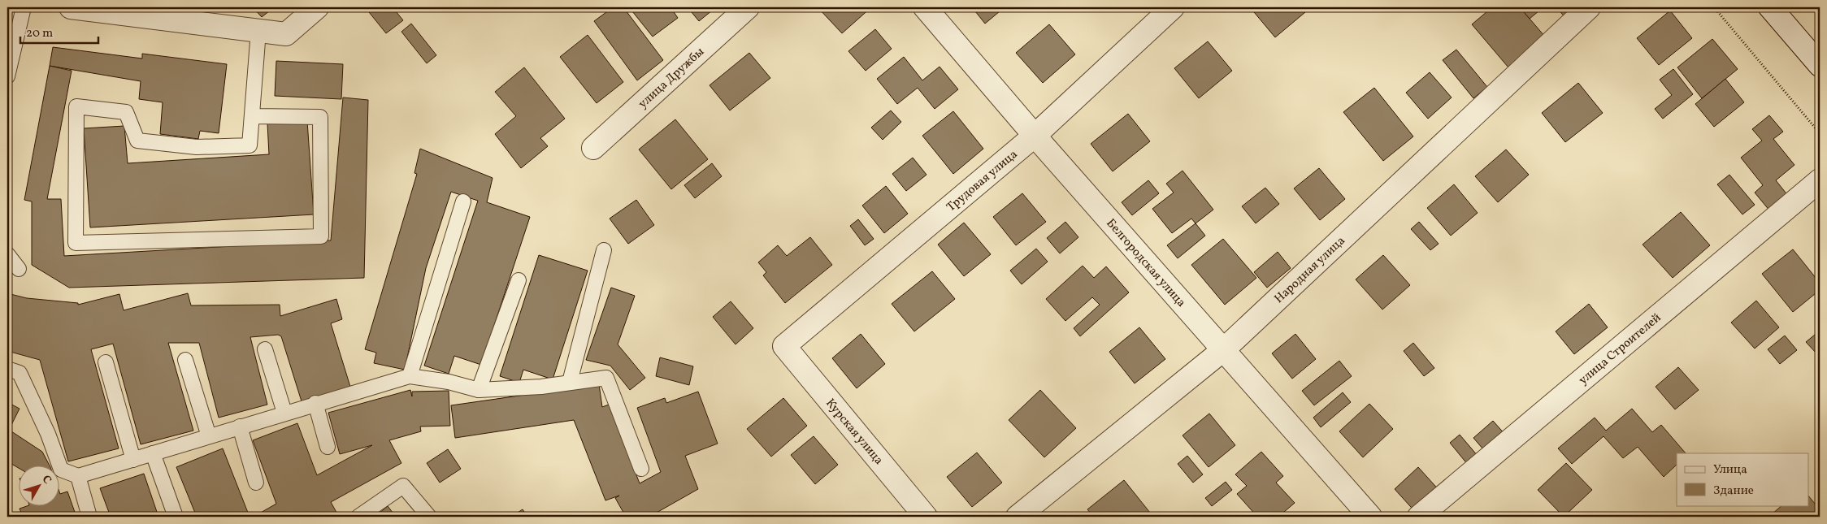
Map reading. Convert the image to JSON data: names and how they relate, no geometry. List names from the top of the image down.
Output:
{
  "streets": {
    "street": [
      "улица Дружбы",
      "Трудовая улица",
      "Белгородская улица",
      "Народная улица",
      "улица Строителей",
      "Курская улица"
    ]
  },
  "crossings": [
    ["Трудовая улица", "Белгородская улица"],
    ["Трудовая улица", "Курская улица"],
    ["Белгородская улица", "Народная улица"]
  ],
  "legend": ["Улица", "Здание"],
  "scale_bar": "20 m",
  "north": "top right"
}
